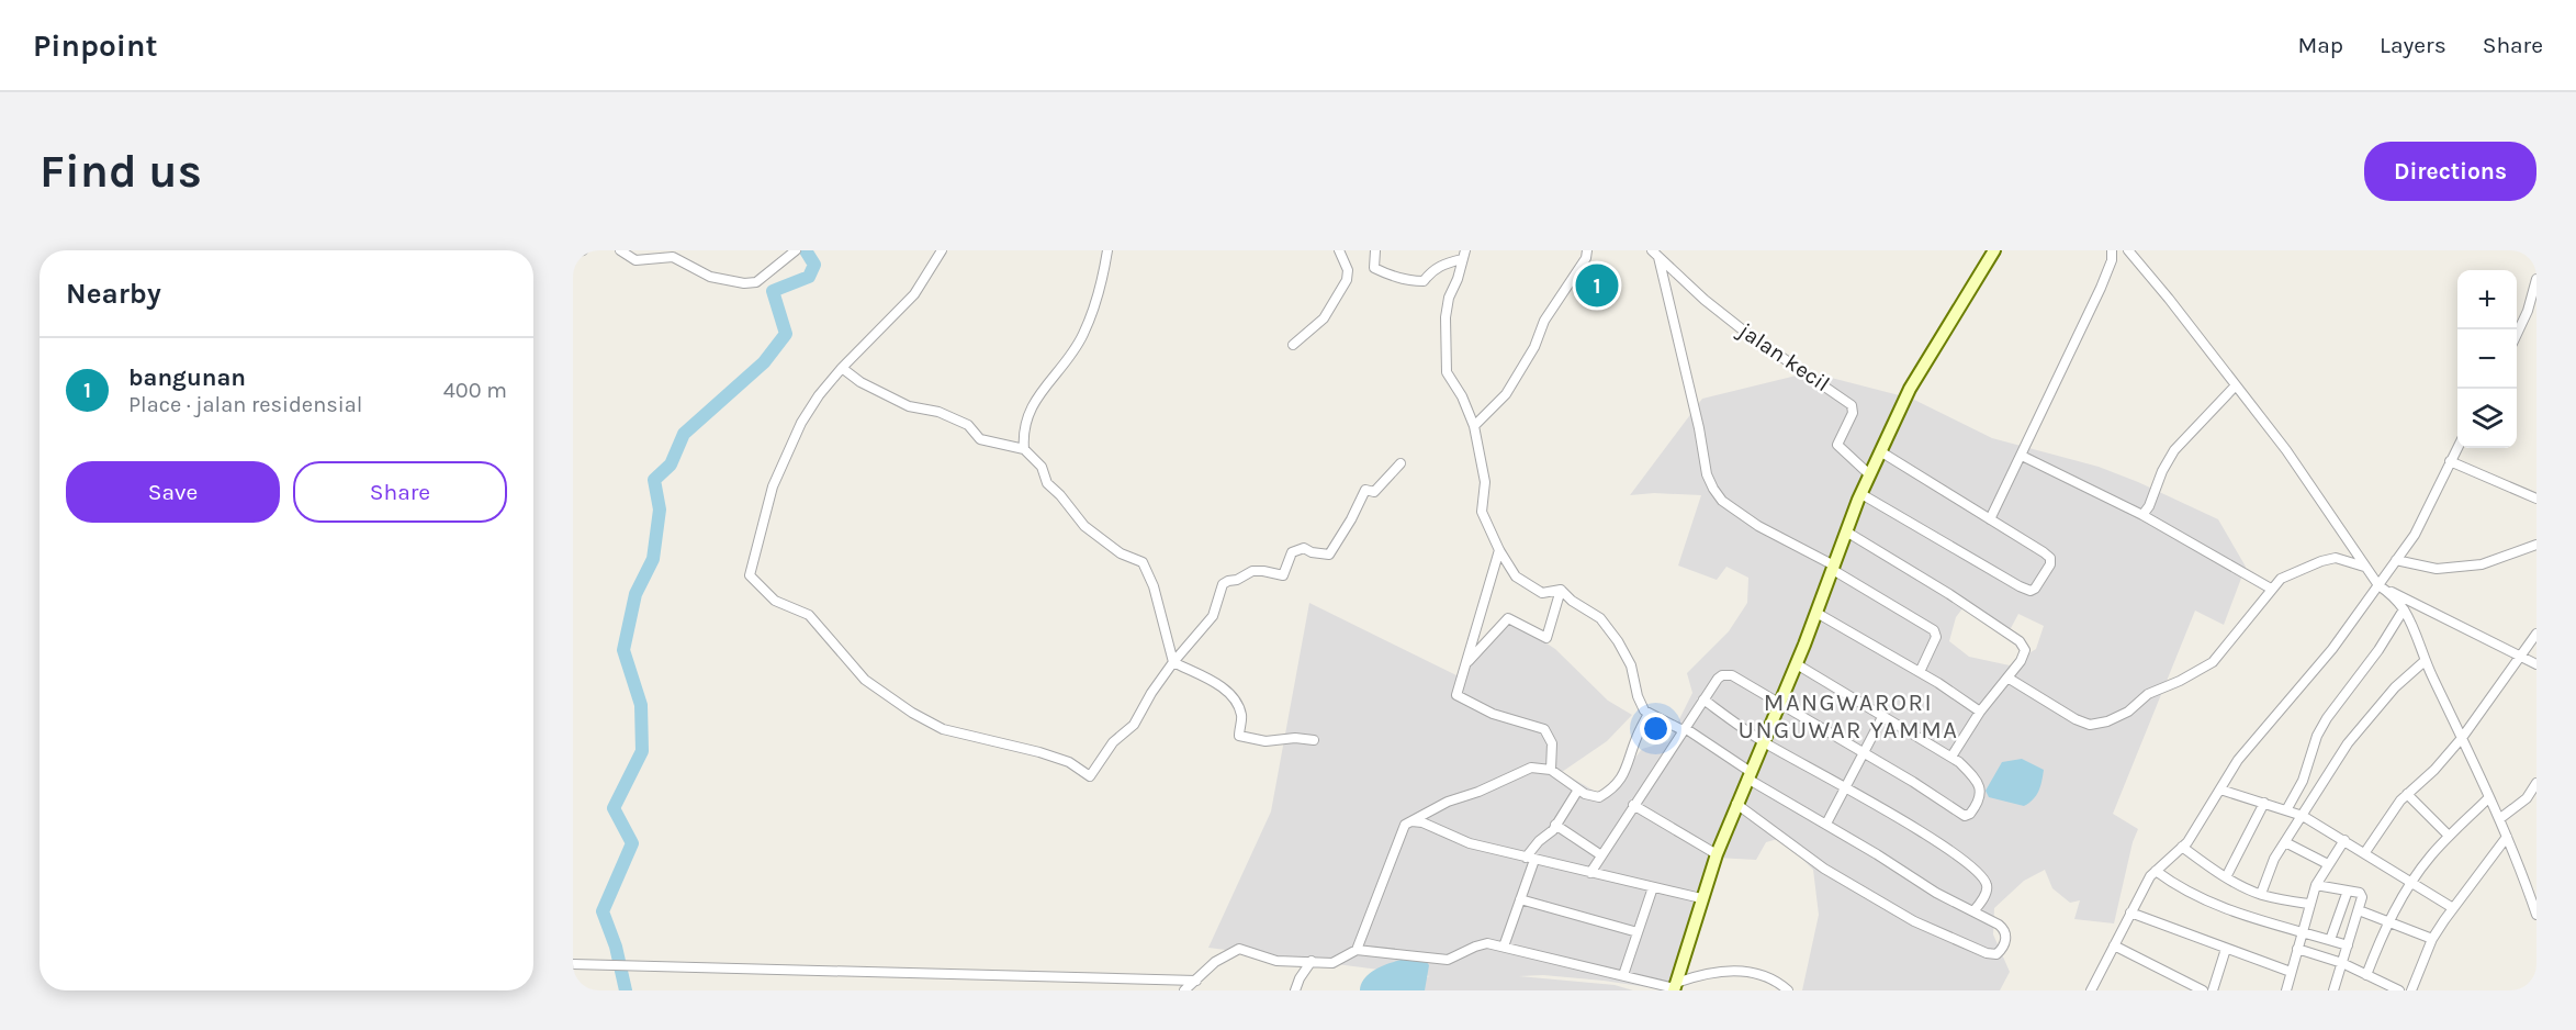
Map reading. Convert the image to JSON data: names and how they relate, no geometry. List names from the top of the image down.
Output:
{
  "streets": {
    "street": ["jalan kecil"]
  },
  "districts": ["MANGWARORI UNGUWAR YAMMA"],
  "page": {
    "header": "Pinpoint",
    "nav": ["Map", "Layers", "Share"],
    "buttons": [
      "Directions",
      ["Save", "Share"]
    ],
    "title": "Find us",
    "heading": "Nearby",
    "pins": "1",
    "map_buttons": ["+", "−"],
    "list": [
      {
        "mark": "1",
        "name": "bangunan",
        "note": "Place · jalan residensial",
        "value": "400 m"
      }
    ]
  }
}
